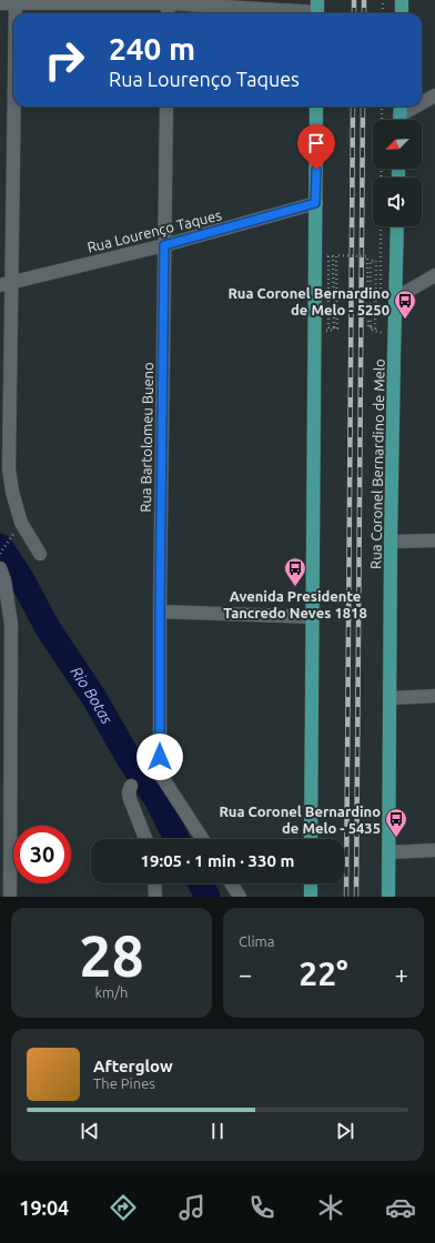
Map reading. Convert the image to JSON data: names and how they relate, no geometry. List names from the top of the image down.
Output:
{
  "streets": {
    "main road": ["Rua Coronel Bernardino de Melo"],
    "street": ["Rua Lourenço Taques", "Rua Bartolomeu Bueno"]
  },
  "crossings": [
    ["Rua Lourenço Taques", "Rua Bartolomeu Bueno"]
  ],
  "water": ["Rio Botas"],
  "places": {
    "bus stop": ["Rua Coronel Bernardino de Melo - 5250", "Avenida Presidente Tancredo Neves 1818", "Rua Coronel Bernardino de Melo - 5435"]
  },
  "north": "bottom left",
  "page": {
    "turn": ["240 m", "Rua Lourenço Taques"],
    "limit": "30",
    "trip": "19:05 · 1 min · 330 m",
    "tile": [
      ["28", "km/h"],
      "Clima"
    ],
    "heat": ["−", "22°", "+"],
    "song": ["Afterglow", "The Pines"],
    "tabs": "19:04"
  }
}
